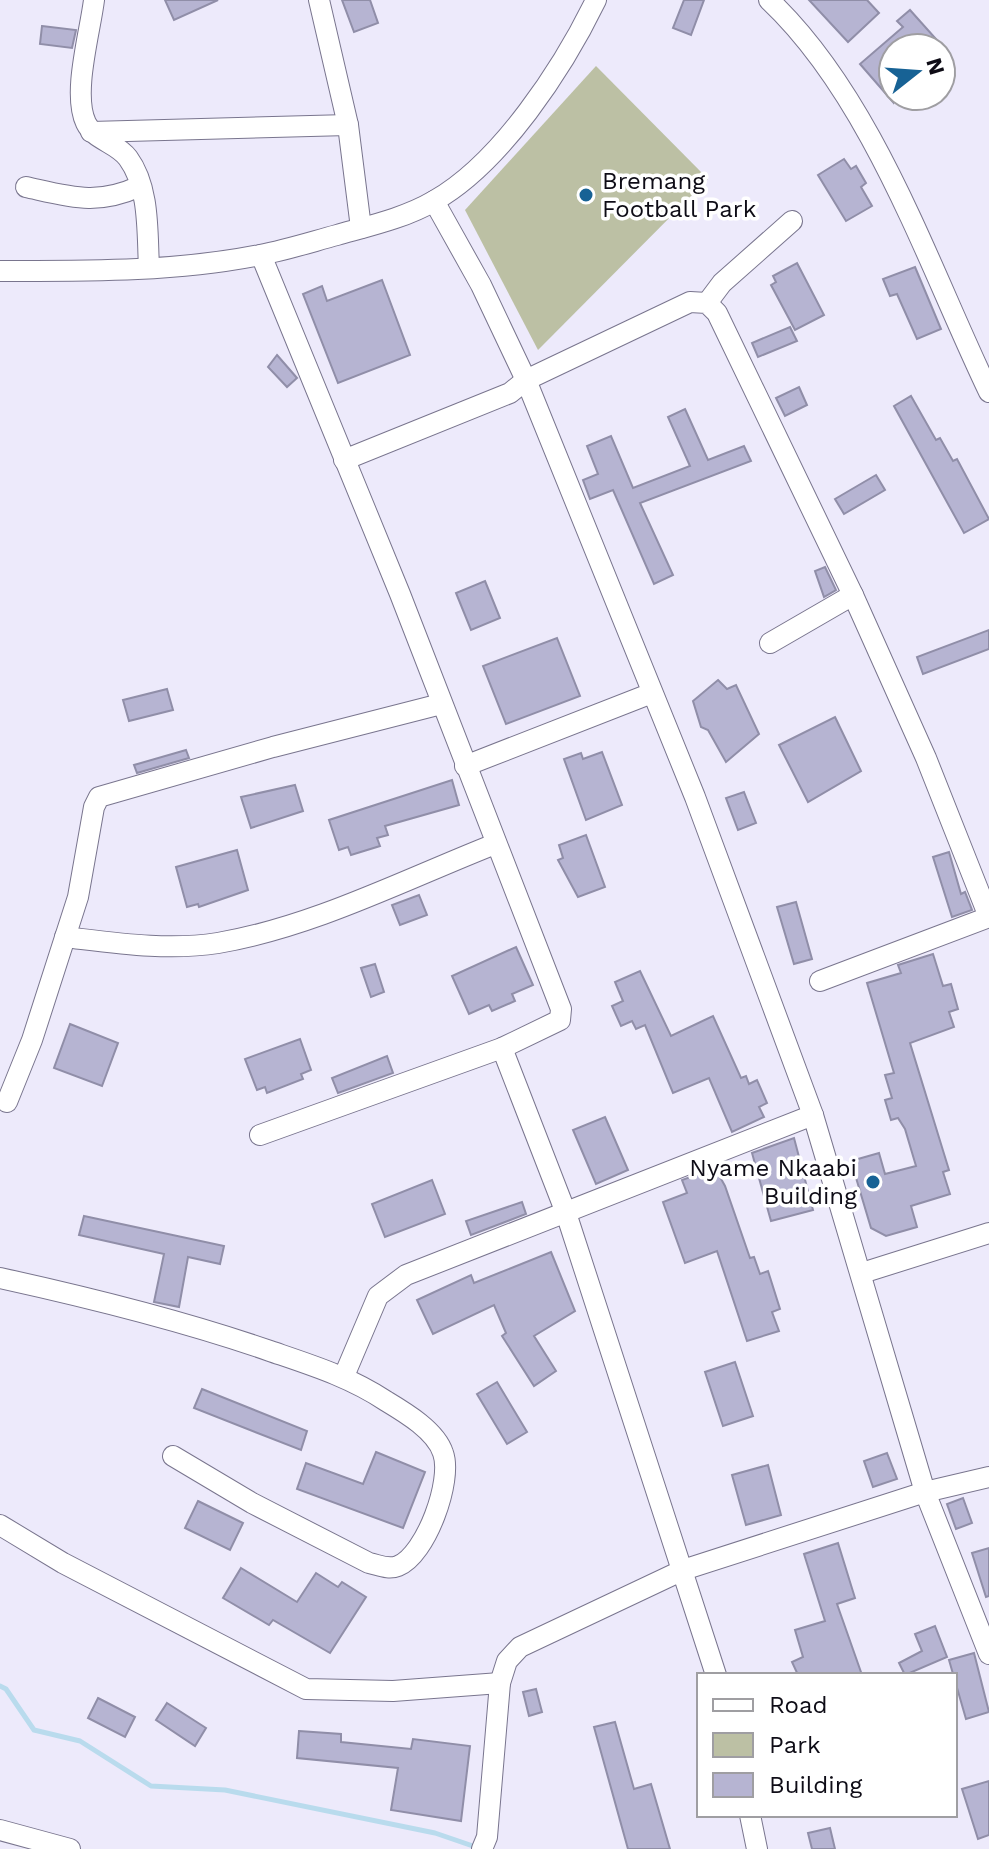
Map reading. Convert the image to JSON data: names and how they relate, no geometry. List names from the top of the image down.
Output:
{
  "places": ["Bremang Football Park", "Nyame Nkaabi Building"],
  "legend": ["Road", "Park", "Building"],
  "north": "right"
}
